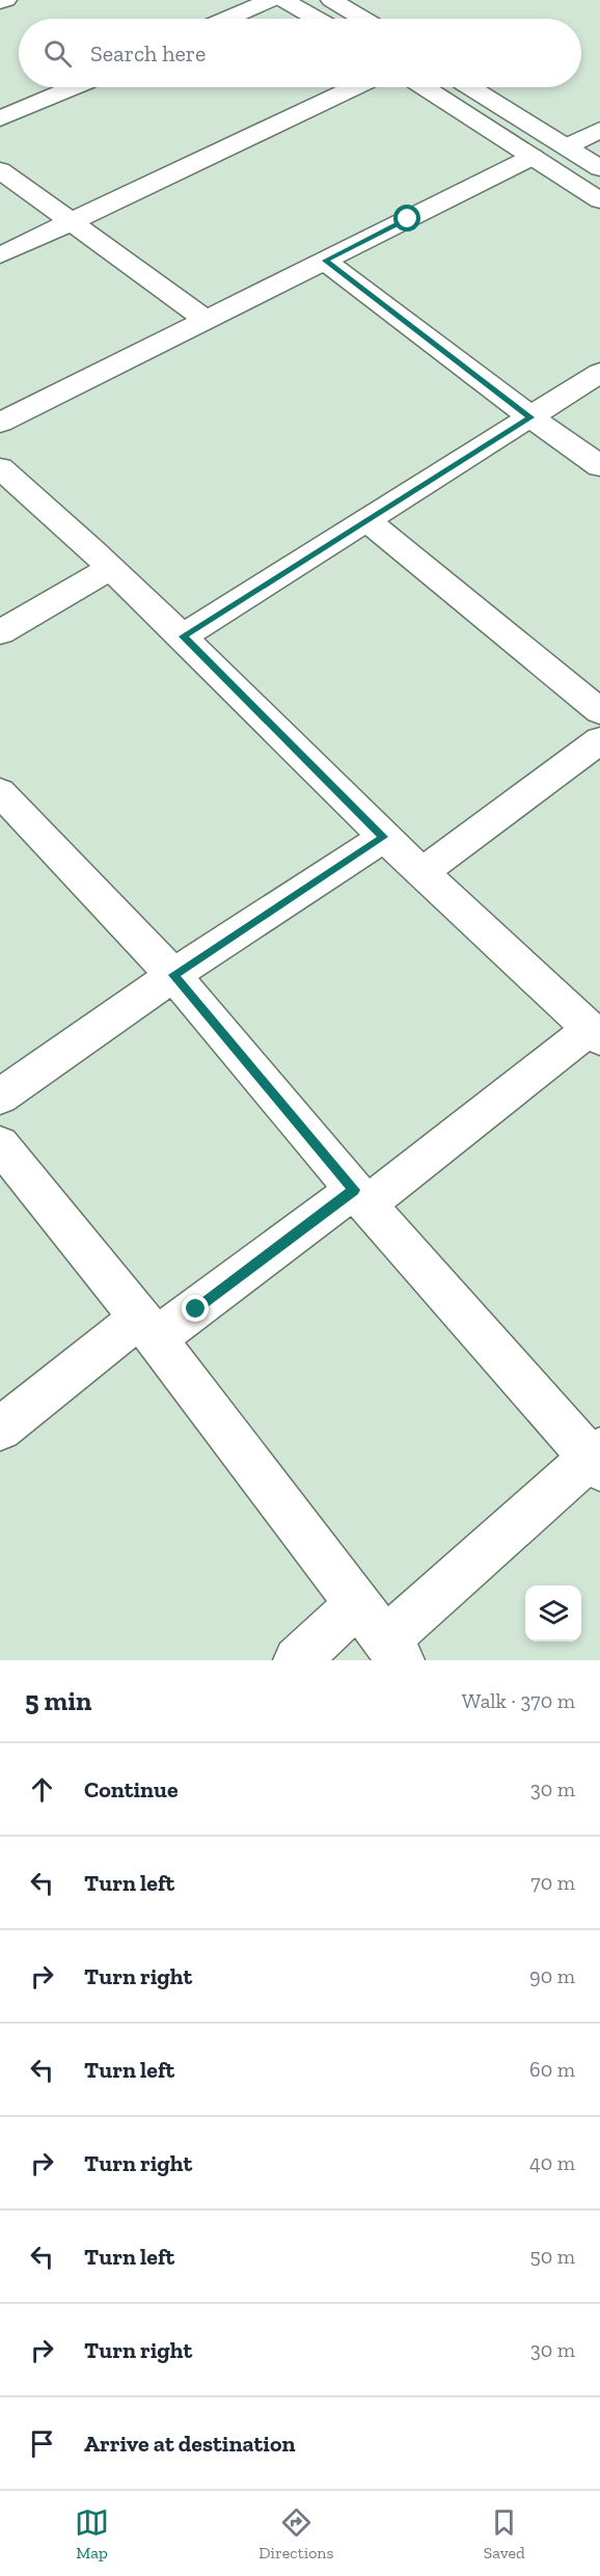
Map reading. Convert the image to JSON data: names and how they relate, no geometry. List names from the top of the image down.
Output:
{
  "page": {
    "search": "Search here",
    "heading": ["5 min", "Walk · 370 m"],
    "list": [
      ["Continue", "30 m"],
      ["Turn left", "70 m"],
      ["Turn right", "90 m"],
      ["Turn left", "60 m"],
      ["Turn right", "40 m"],
      ["Turn left", "50 m"],
      ["Turn right", "30 m"],
      "Arrive at destination"
    ],
    "nav": ["Map", "Directions", "Saved"]
  }
}
